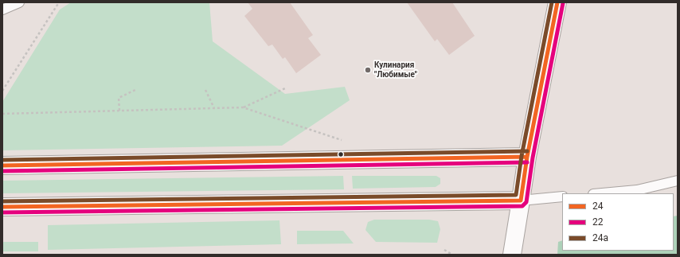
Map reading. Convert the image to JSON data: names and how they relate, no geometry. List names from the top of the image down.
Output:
{
  "places": ["Кулинария \"Любимые\""],
  "lines": ["transit line 24", "transit line 24a", "transit line 22"],
  "legend": ["24", "22", "24a"]
}
